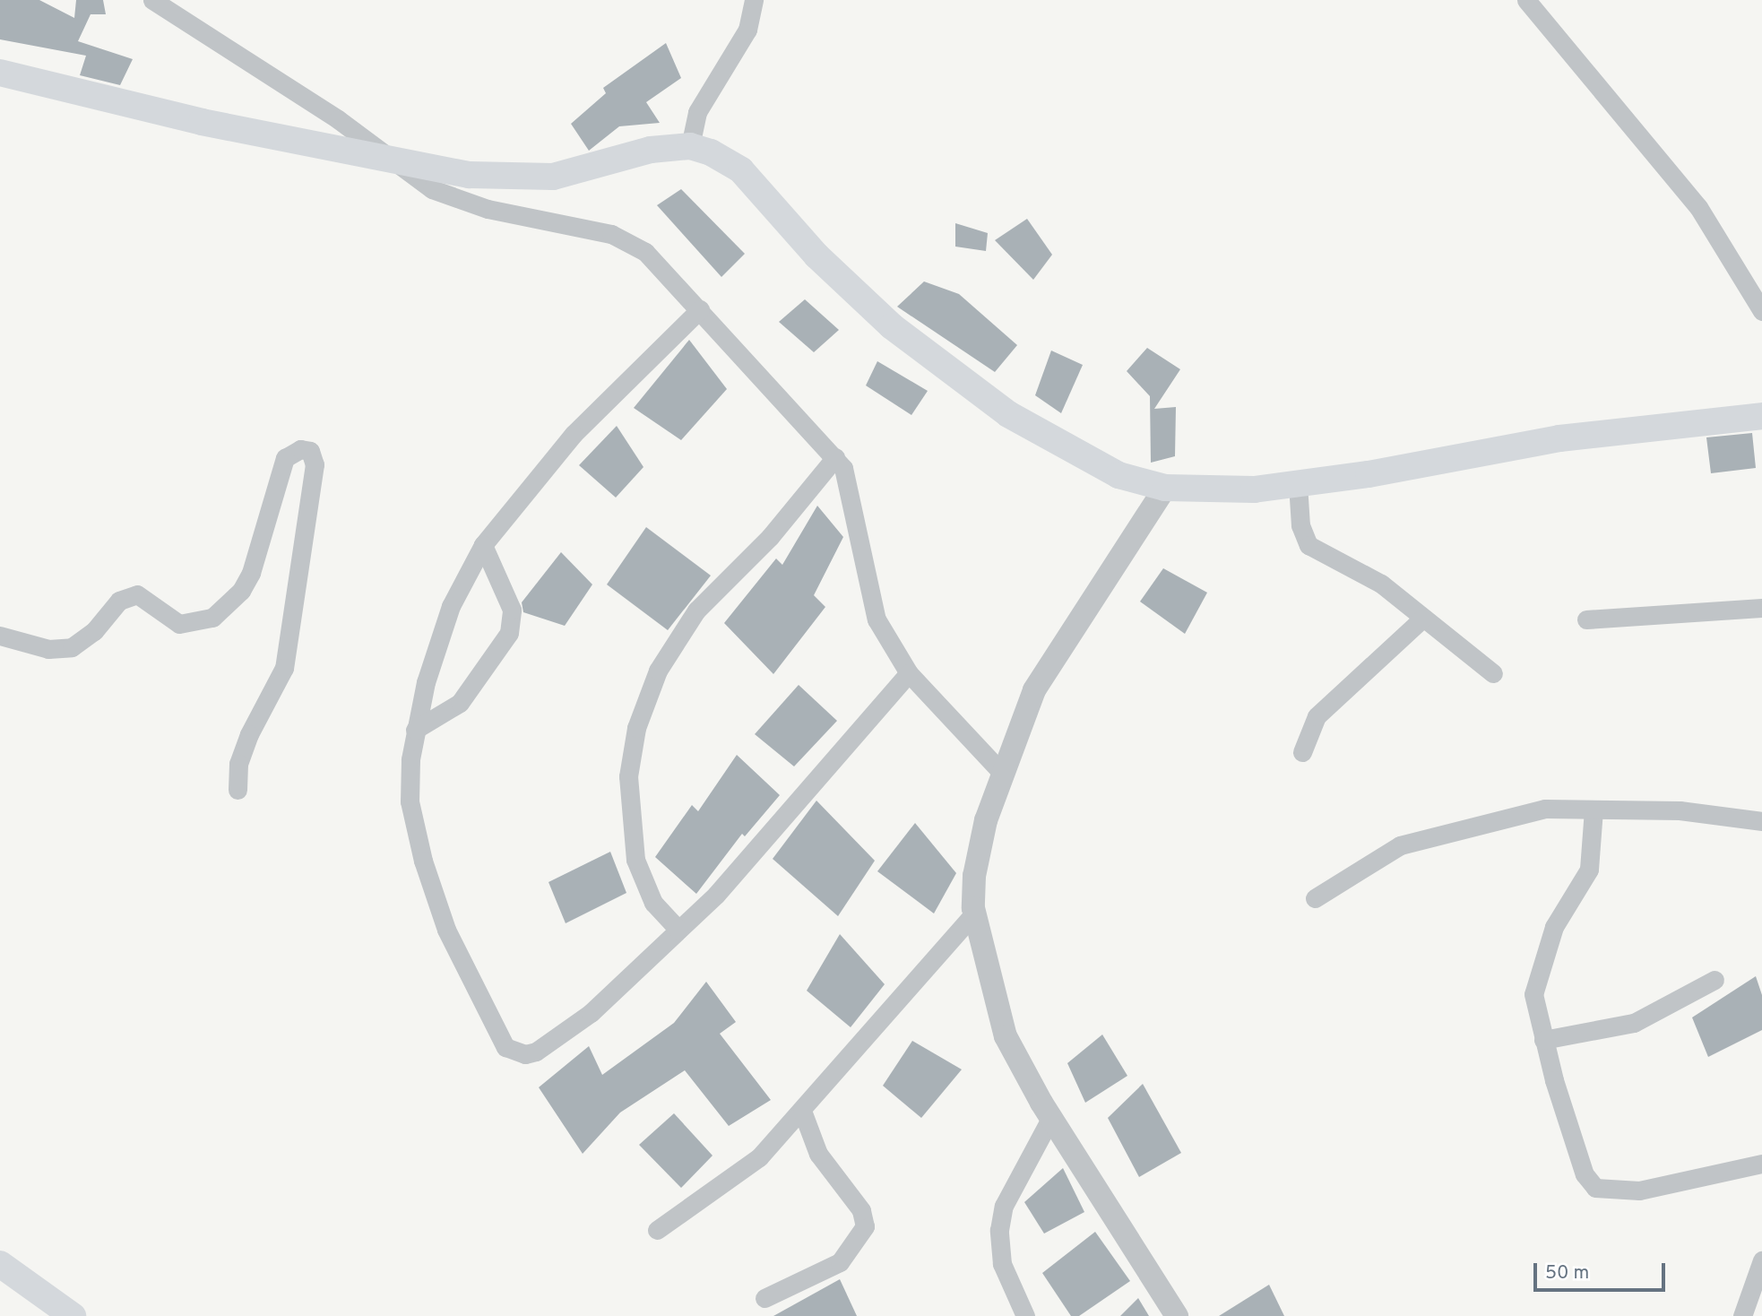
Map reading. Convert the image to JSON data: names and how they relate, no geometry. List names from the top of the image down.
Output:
{
  "scale_bar": "50 m"
}
